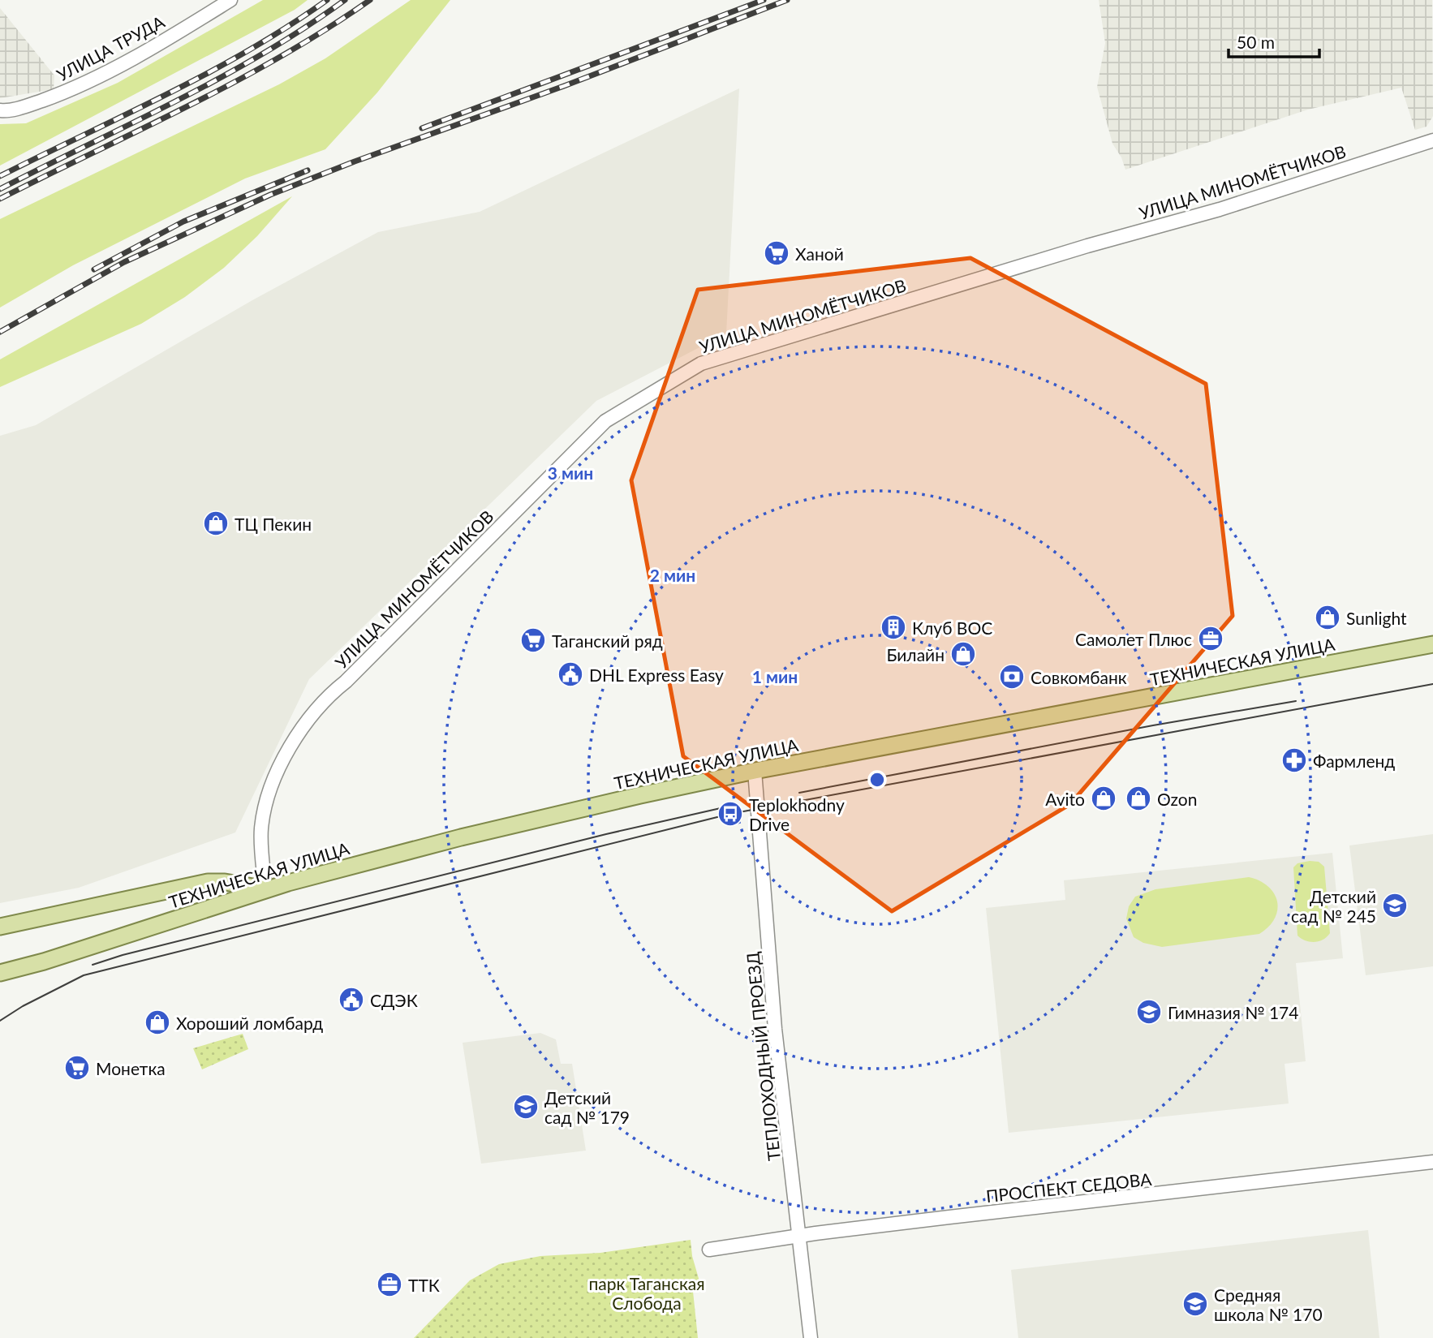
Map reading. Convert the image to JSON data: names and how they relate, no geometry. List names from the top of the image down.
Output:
{
  "streets": {
    "main road": ["ТЕХНИЧЕСКАЯ УЛИЦА"],
    "street": [
      "УЛИЦА ТРУДА",
      "УЛИЦА МИНОМЁТЧИКОВ",
      "ТЕПЛОХОДНЫЙ ПРОЕЗД",
      "ПРОСПЕКТ СЕДОВА"
    ]
  },
  "crossings": [
    ["УЛИЦА МИНОМЁТЧИКОВ", "ТЕХНИЧЕСКАЯ УЛИЦА"],
    ["ТЕХНИЧЕСКАЯ УЛИЦА", "ТЕПЛОХОДНЫЙ ПРОЕЗД"],
    ["ТЕПЛОХОДНЫЙ ПРОЕЗД", "ПРОСПЕКТ СЕДОВА"]
  ],
  "parks": ["парк Таганская Слобода"],
  "places": {
    "supermarket": ["Ханой", "Таганский ряд", "Монетка"],
    "shop": [
      "ТЦ Пекин",
      "Sunlight",
      "Билайн",
      "Avito",
      "Ozon",
      "Хороший ломбард"
    ],
    "building": ["Клуб ВОС"],
    "office": ["Самолет Плюс", "ТТК"],
    "public building": ["DHL Express Easy", "СДЭК"],
    "bank": ["Совкомбанк"],
    "pharmacy": ["Фармленд"],
    "bus stop": ["Teplokhodny Drive"],
    "school or university": [
      "Детский сад № 245",
      "Гимназия № 174",
      "Детский сад № 179",
      "Средняя школа № 170"
    ]
  },
  "scale_bar": "50 m",
  "rings": ["3 мин", "2 мин", "1 мин"]
}
